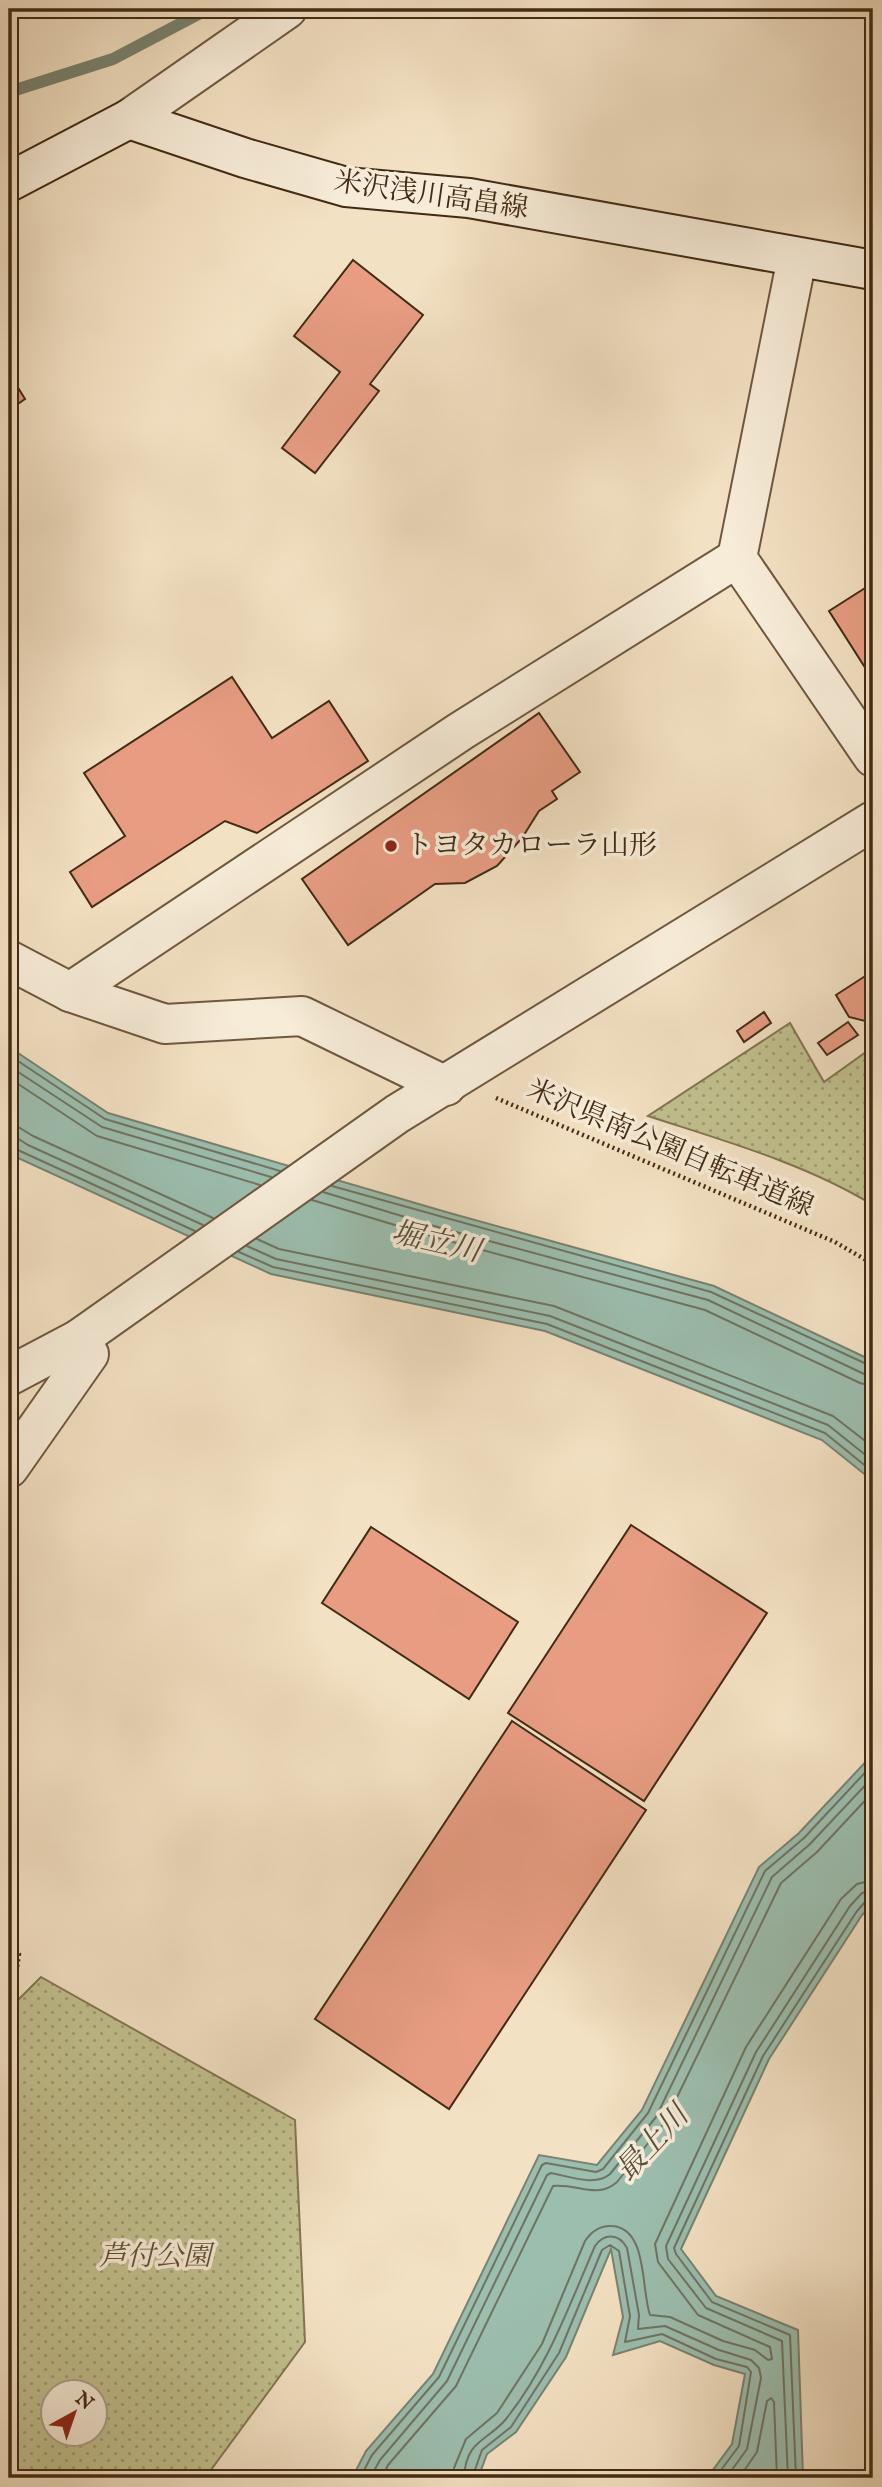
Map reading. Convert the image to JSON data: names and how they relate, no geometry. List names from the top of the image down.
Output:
{
  "streets": {
    "street": ["米沢浅川高畠線"],
    "path": ["米沢県南公園自転車道線"]
  },
  "water": ["堀立川", "最上川"],
  "parks": ["芦付公園"],
  "places": ["トヨタカローラ山形"],
  "north": "top right"
}
